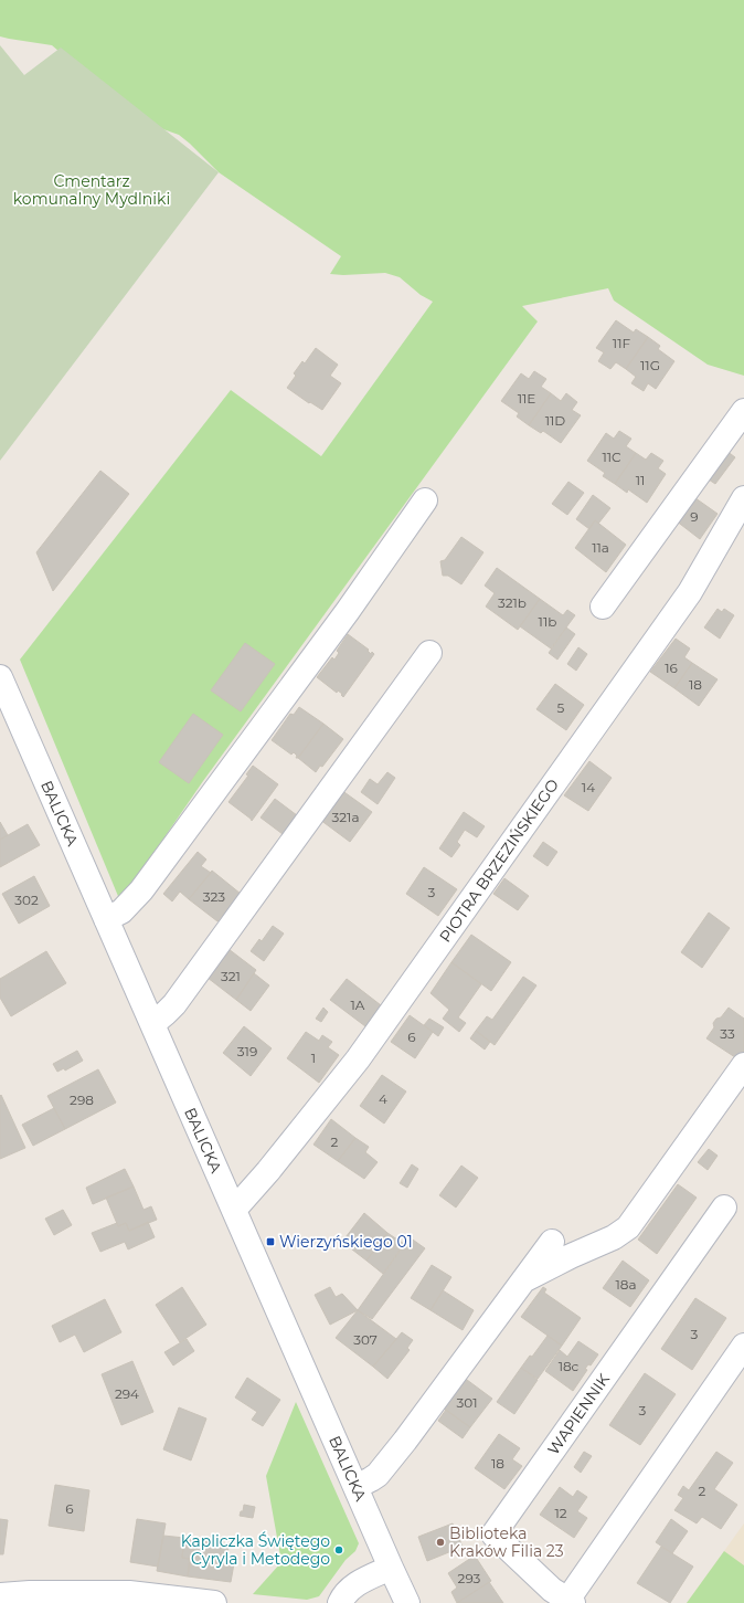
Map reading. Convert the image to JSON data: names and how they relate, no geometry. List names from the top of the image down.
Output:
{
  "streets": {
    "street": ["BALICKA", "PIOTRA BRZEZIŃSKIEGO", "WAPIENNIK"]
  },
  "crossings": [
    ["BALICKA", "PIOTRA BRZEZIŃSKIEGO"]
  ],
  "parks": ["Cmentarz komunalny Mydlniki"],
  "places": {
    "transit": ["Wierzyńskiego 01"],
    "other": ["Biblioteka Kraków Filia 23", "Kapliczka Świętego Cyryla i Metodego"]
  },
  "house_numbers": [
    "11F",
    "11G",
    "11E",
    "11D",
    "11C",
    "11",
    "9",
    "11a",
    "321b",
    "11b",
    "16",
    "18",
    "5",
    "14",
    "321a",
    "3",
    "323",
    "302",
    "321",
    "1A",
    "33",
    "6",
    "319",
    "1",
    "4",
    "298",
    "2",
    "18a",
    "3",
    "307",
    "18c",
    "294",
    "301",
    "3",
    "18",
    "2",
    "6",
    "12",
    "293"
  ]
}
